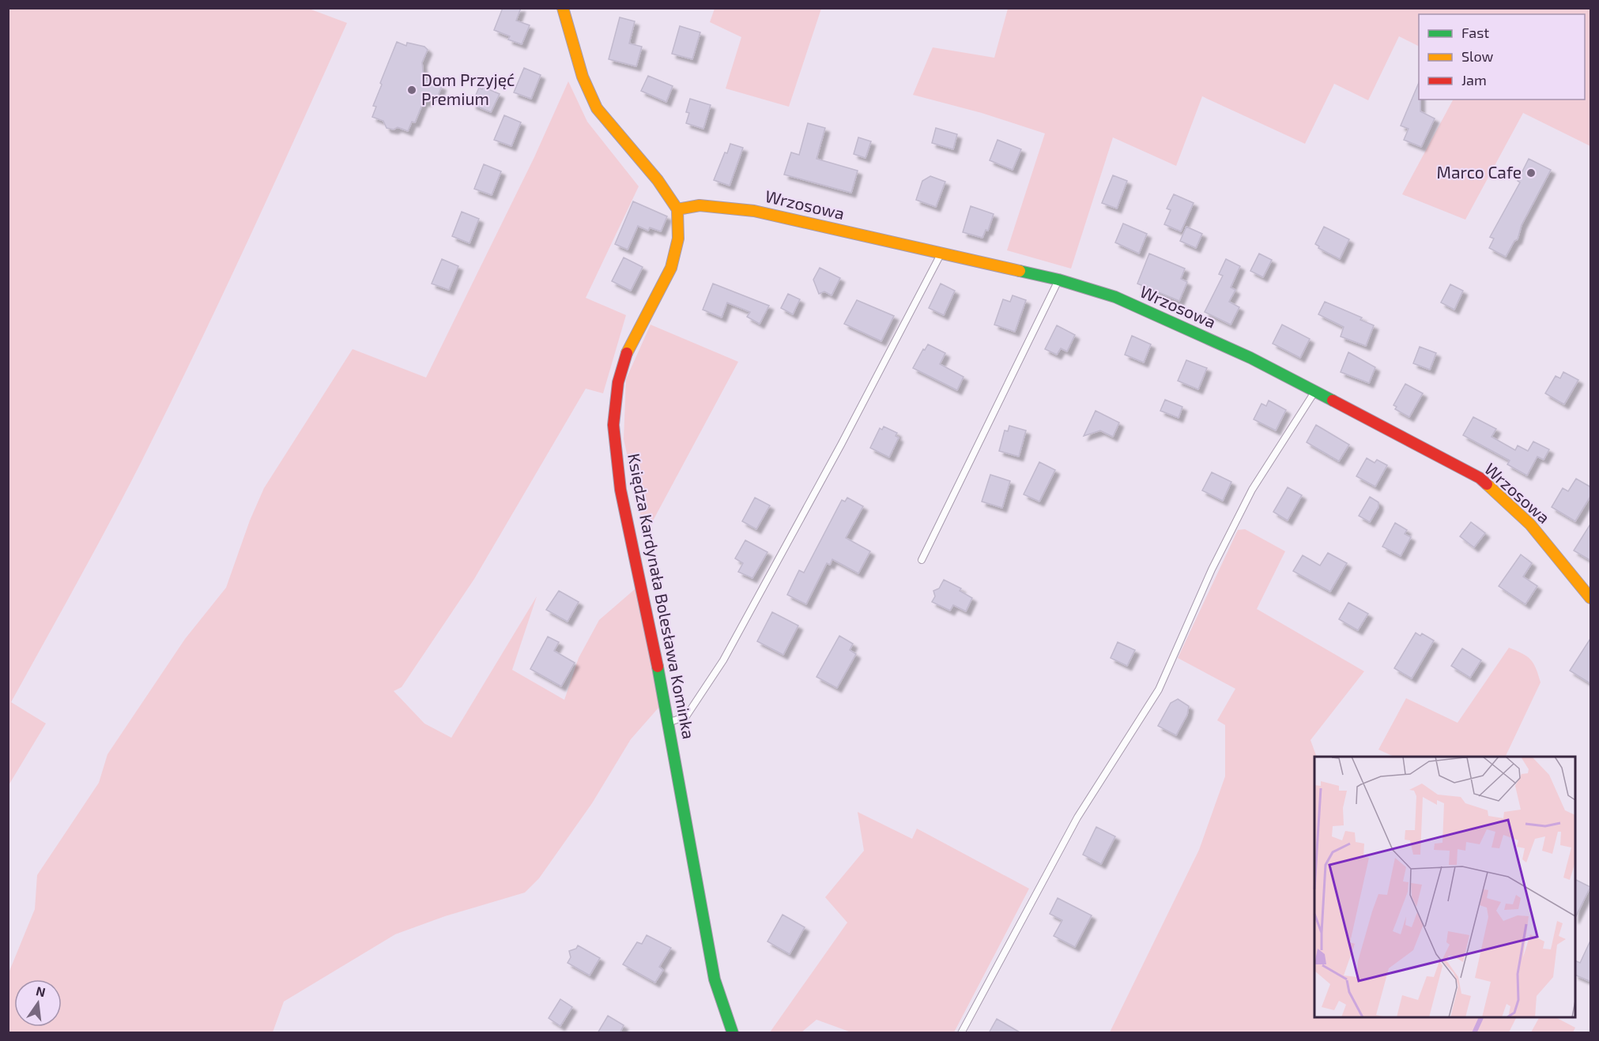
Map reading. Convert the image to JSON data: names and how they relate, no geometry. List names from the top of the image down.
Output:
{
  "streets": {
    "street": ["Wrzosowa", "Księdza Kardynała Bolesława Kominka"]
  },
  "crossings": [
    ["Wrzosowa", "Księdza Kardynała Bolesława Kominka"]
  ],
  "places": ["Dom Przyjęć Premium", "Marco Cafe"],
  "legend": ["Fast", "Slow", "Jam"],
  "north": "top"
}
